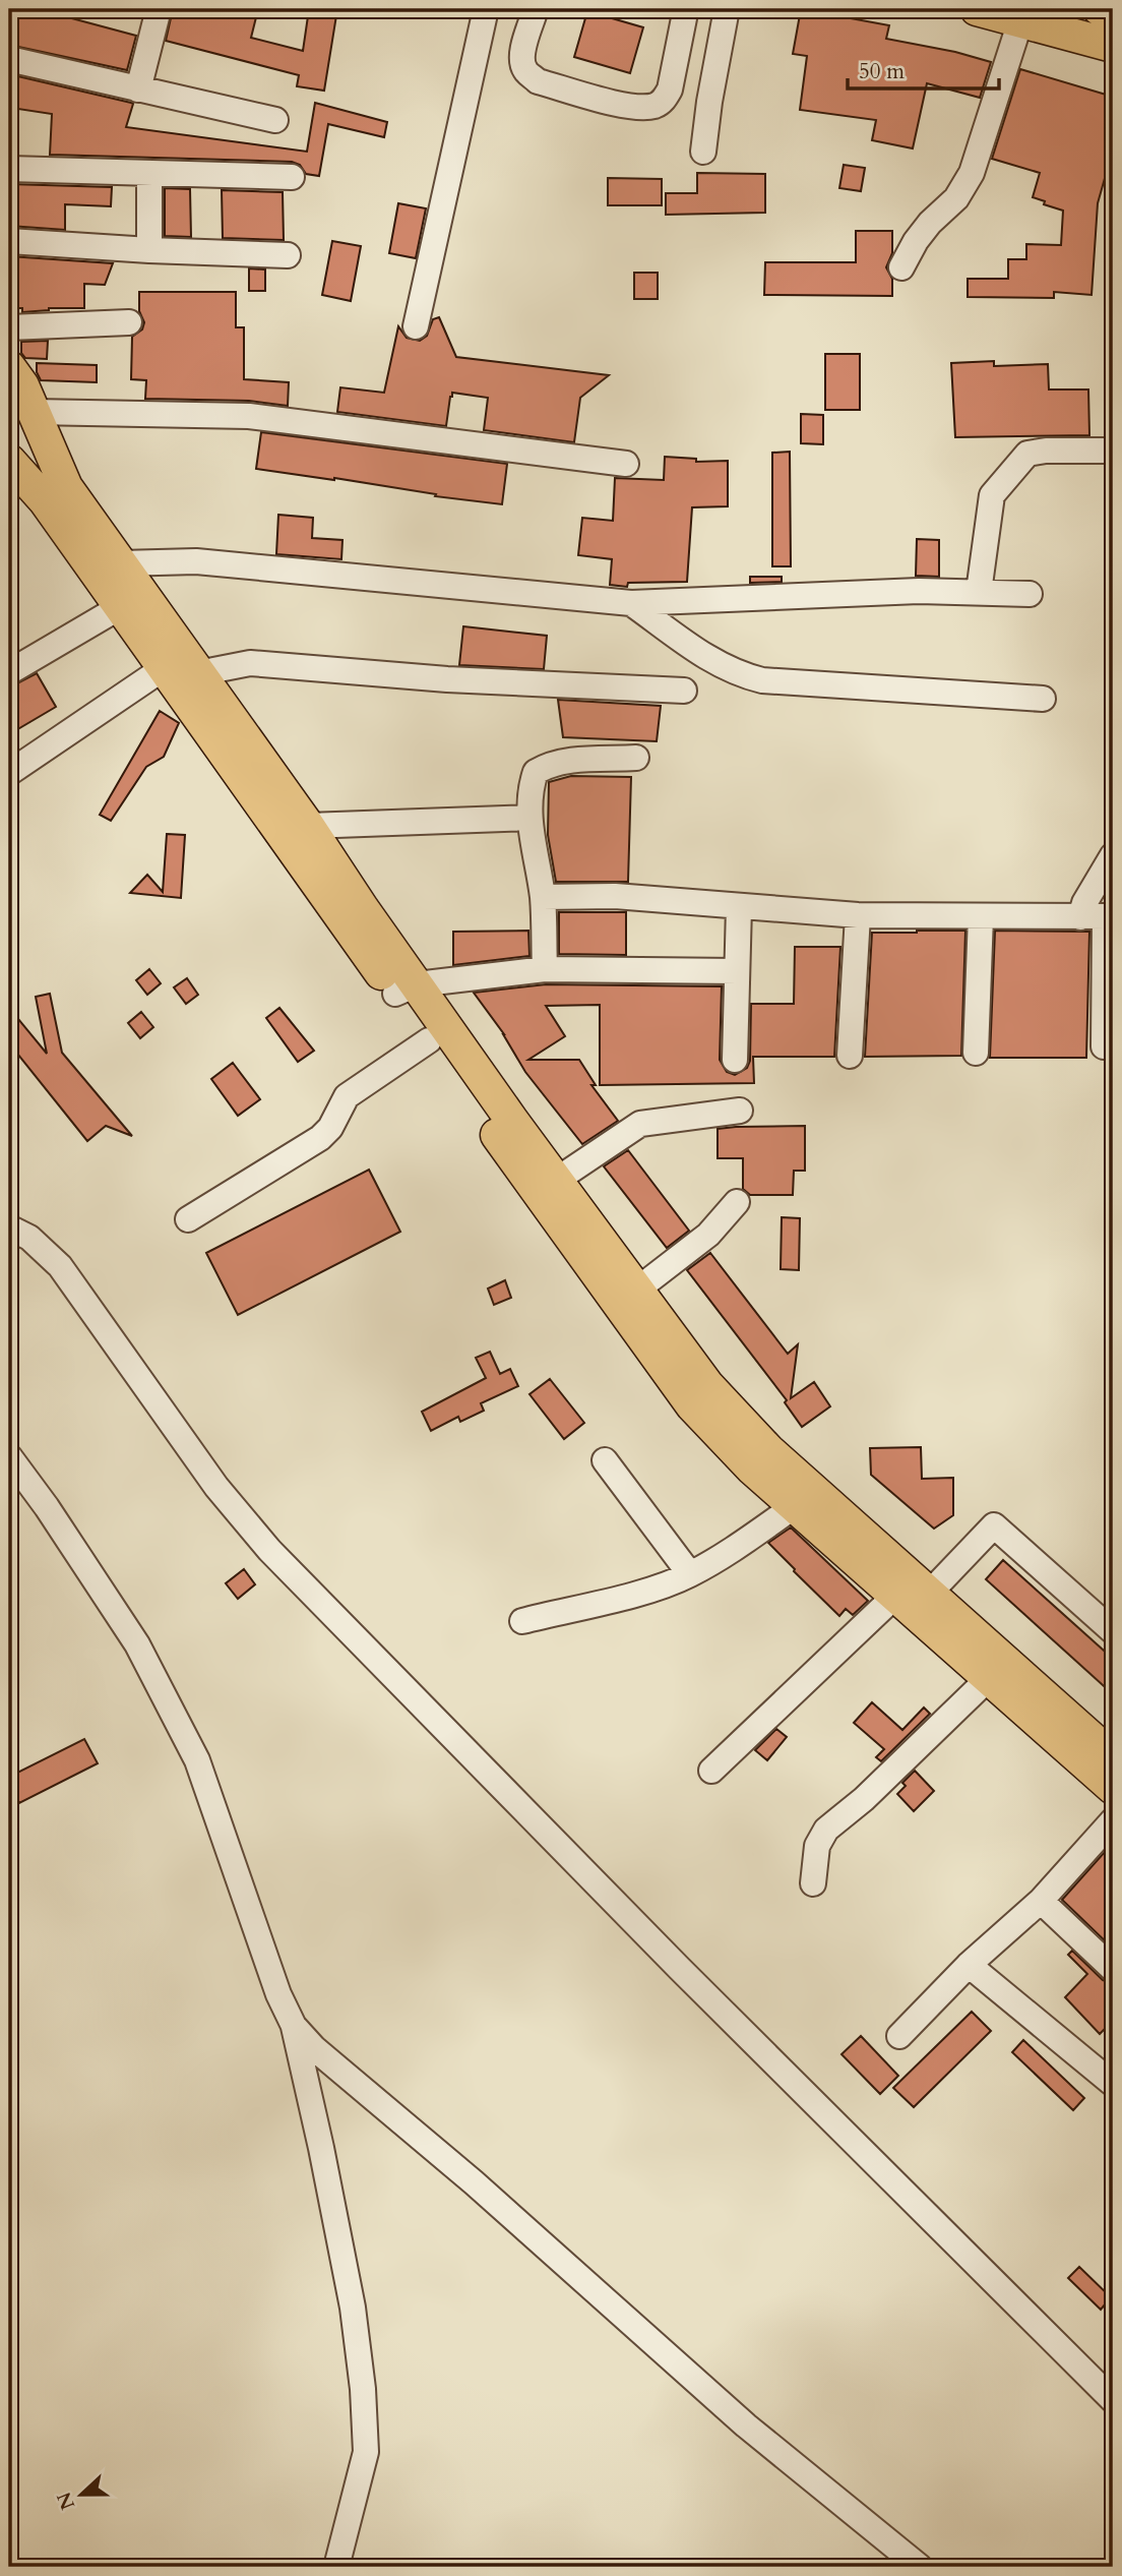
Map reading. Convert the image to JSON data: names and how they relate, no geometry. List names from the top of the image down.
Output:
{
  "scale_bar": "50 m",
  "north": "left"
}
